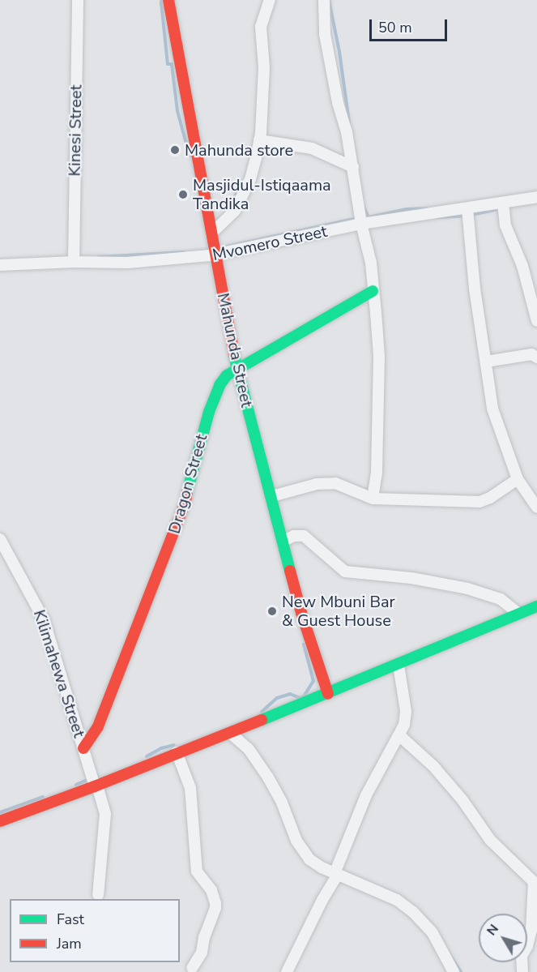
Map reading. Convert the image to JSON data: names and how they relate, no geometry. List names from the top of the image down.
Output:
{
  "streets": {
    "street": [
      "Kinesi Street",
      "Mvomero Street",
      "Mahunda Street",
      "Dragon Street",
      "Kilimahewa Street"
    ]
  },
  "crossings": [
    ["Kinesi Street", "Mvomero Street"],
    ["Mvomero Street", "Mahunda Street"],
    ["Mahunda Street", "Dragon Street"],
    ["Dragon Street", "Kilimahewa Street"]
  ],
  "places": ["Mahunda store", "Masjidul-Istiqaama Tandika", "New Mbuni Bar & Guest House"],
  "legend": ["Fast", "Jam"],
  "scale_bar": "50 m",
  "north": "top left"
}
